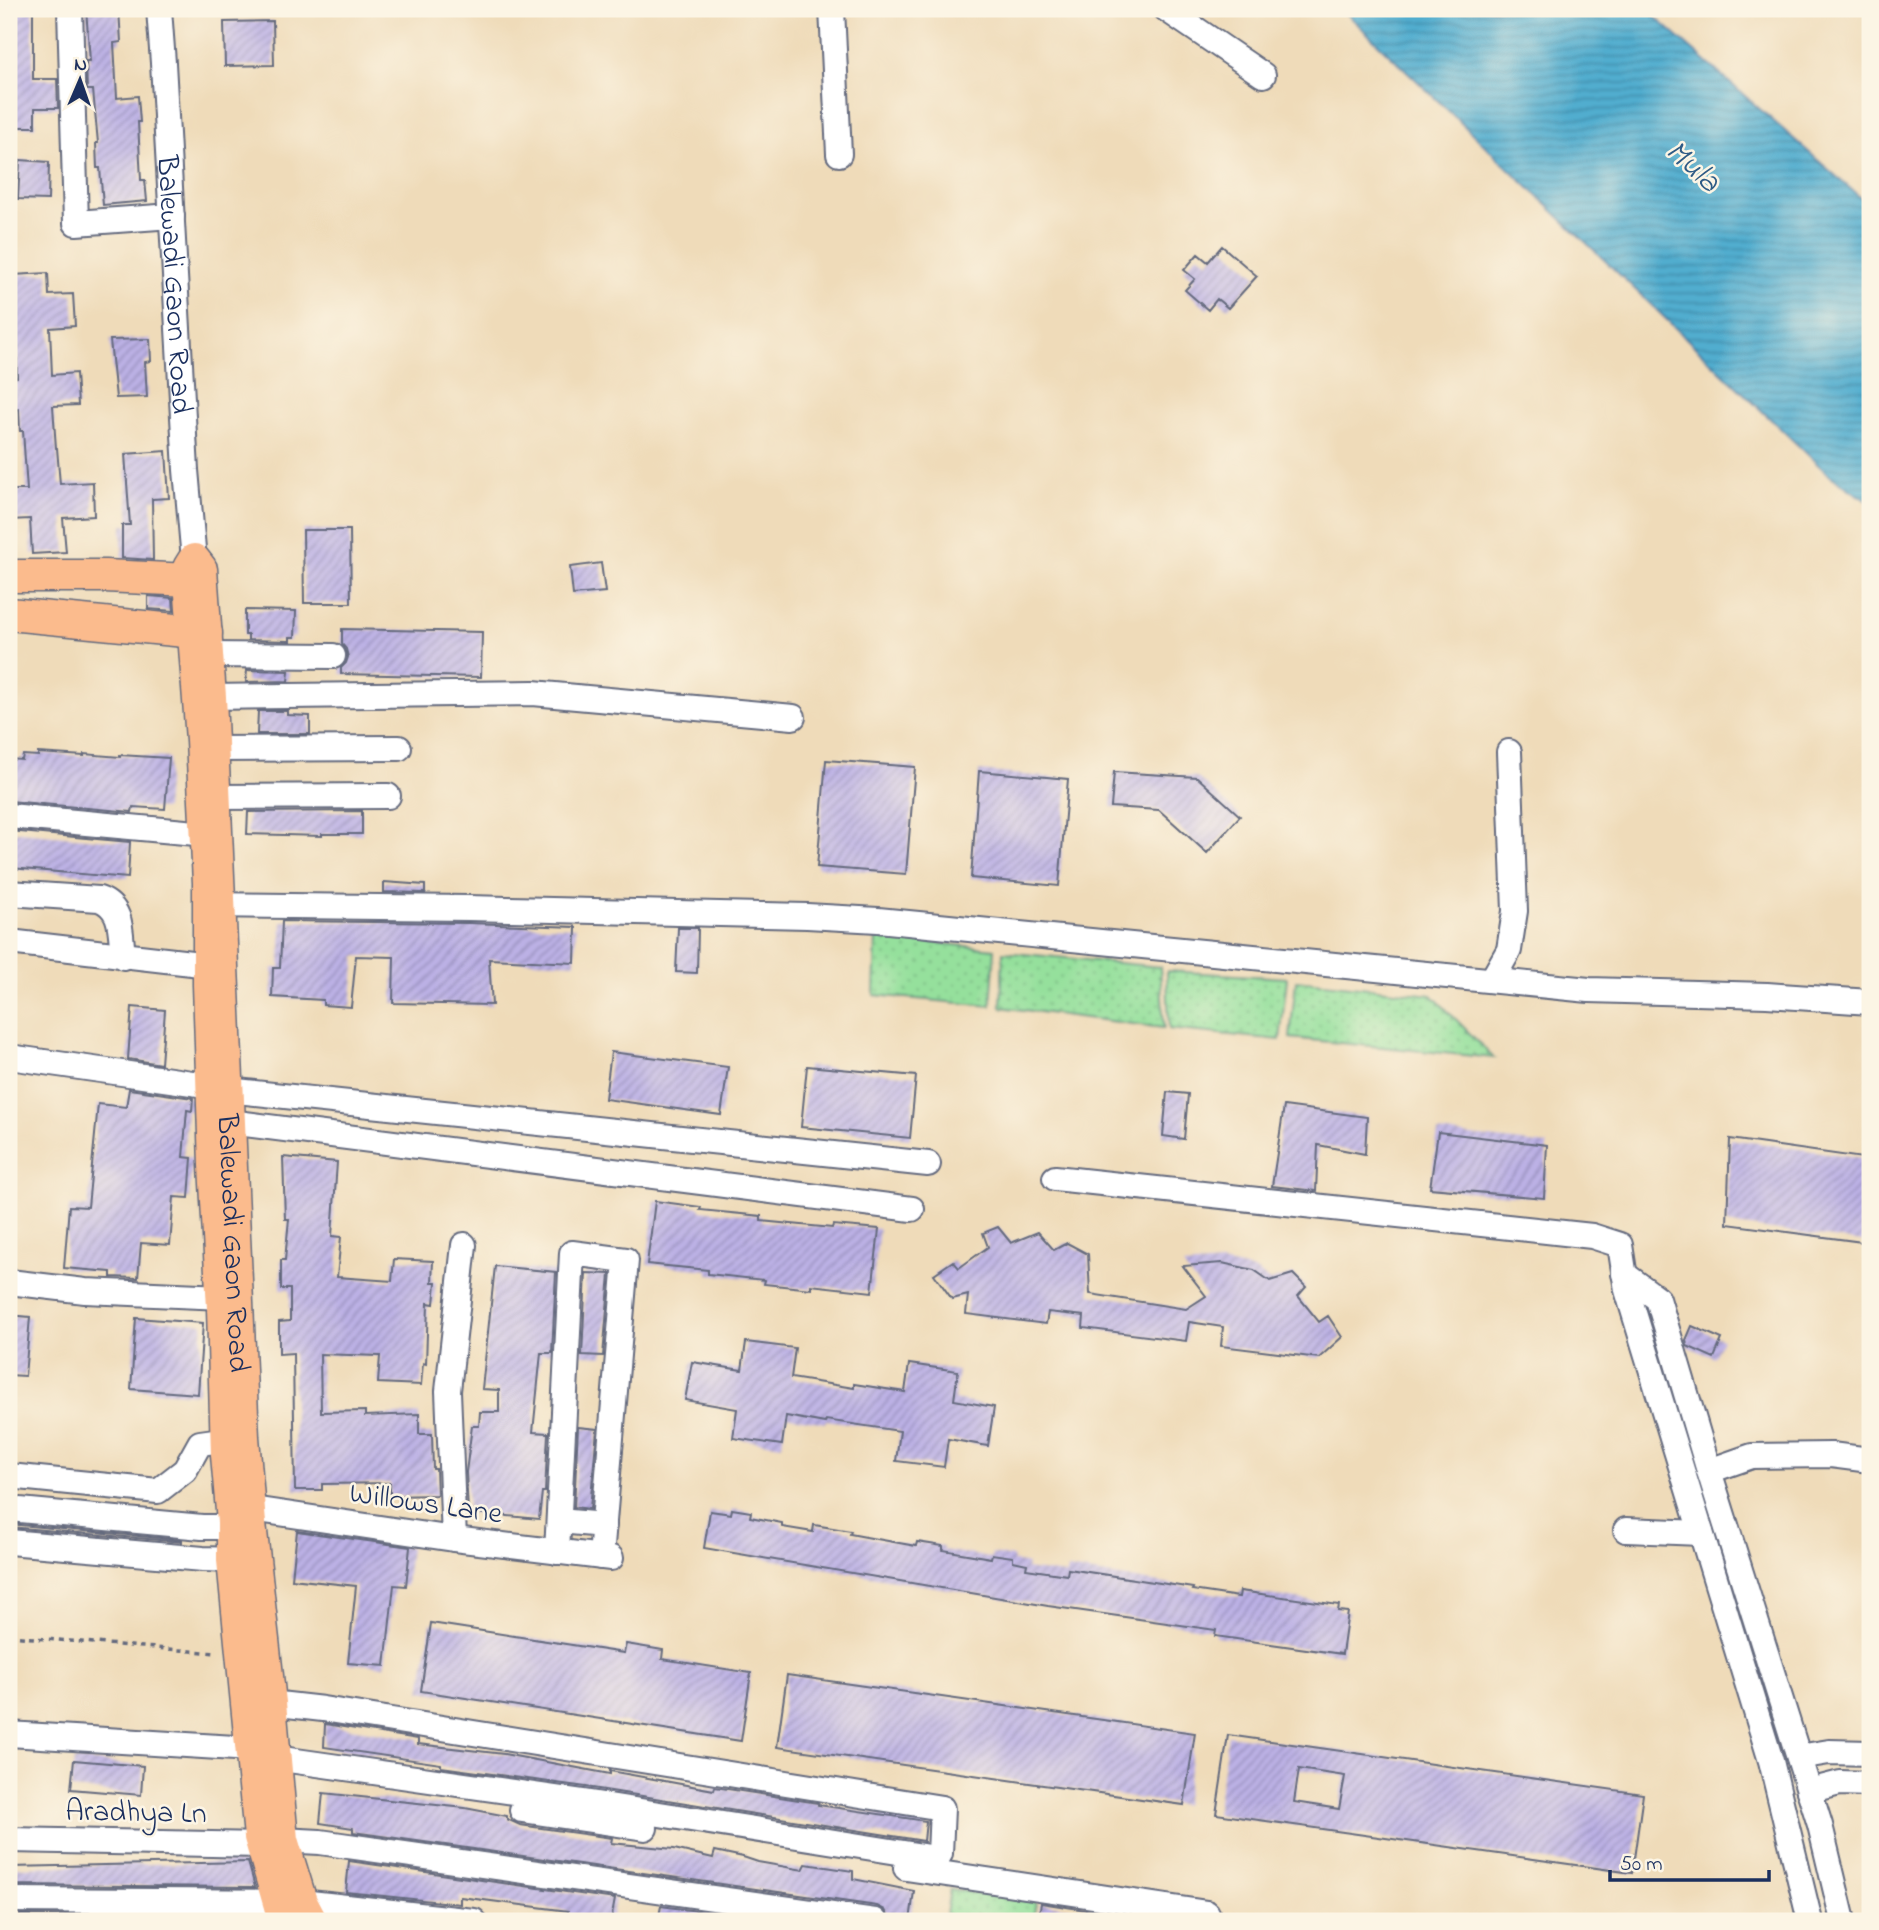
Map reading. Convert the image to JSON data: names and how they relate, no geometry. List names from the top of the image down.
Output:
{
  "streets": {
    "main road": ["Balewadi Gaon Road"],
    "street": ["Willows Lane", "Aradhya Ln"]
  },
  "crossings": [
    ["Balewadi Gaon Road", "Willows Lane"],
    ["Balewadi Gaon Road", "Aradhya Ln"]
  ],
  "water": ["Mula"],
  "scale_bar": "50 m",
  "north": "top"
}
